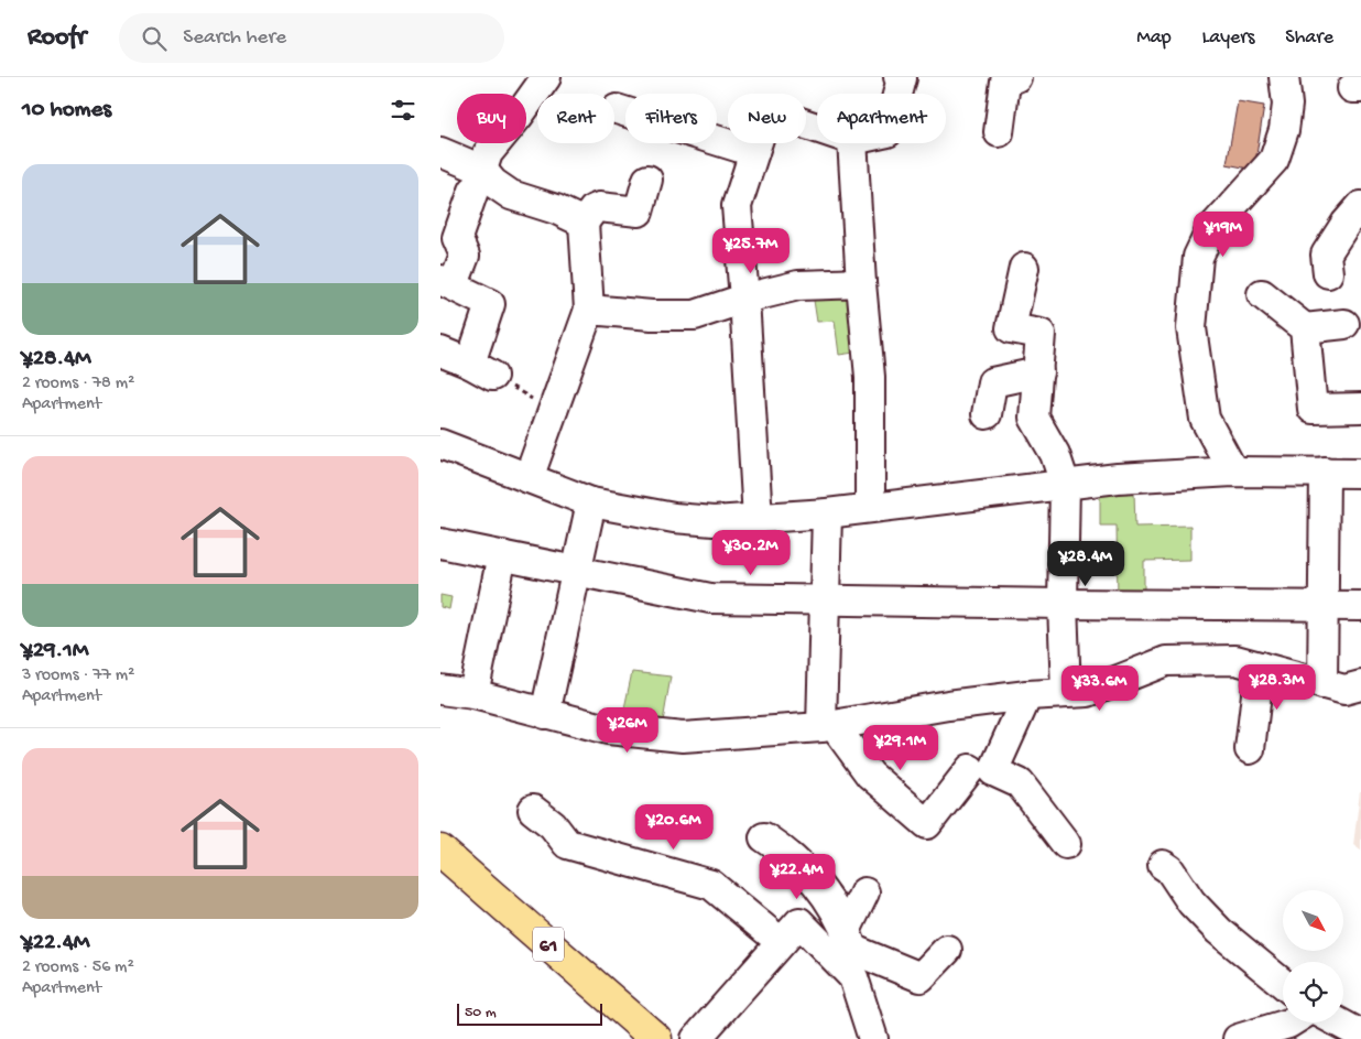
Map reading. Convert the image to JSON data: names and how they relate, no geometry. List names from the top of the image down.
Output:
{
  "streets": {
    "main road": ["61"]
  },
  "scale_bar": "50 m",
  "north": "bottom right",
  "page": {
    "header": "Roofr",
    "search": "Search here",
    "nav": ["Map", "Layers", "Share"],
    "heading": "10 homes",
    "chip": [
      "Buy",
      "Rent",
      "Filters",
      "New",
      "Apartment"
    ],
    "list": [
      {
        "name": "¥28.4M",
        "note": "2 rooms · 78 m² · Apartment"
      },
      {
        "name": "¥29.1M",
        "note": "3 rooms · 77 m² · Apartment"
      },
      {
        "name": "¥22.4M",
        "note": "2 rooms · 56 m² · Apartment"
      }
    ],
    "price": [
      "¥19M",
      "¥25.7M",
      "¥30.2M",
      "¥28.4M",
      "¥28.3M",
      "¥33.6M",
      "¥26M",
      "¥29.1M",
      "¥20.6M",
      "¥22.4M"
    ],
    "scale": "50 m"
  }
}
